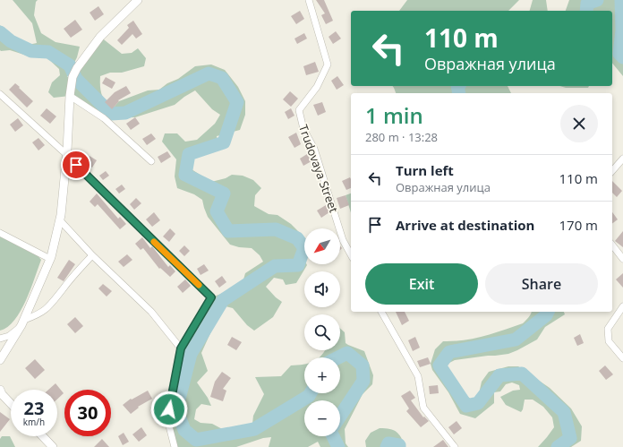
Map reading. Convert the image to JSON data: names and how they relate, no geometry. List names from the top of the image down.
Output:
{
  "streets": {
    "street": ["Trudovaya Street"]
  },
  "north": "bottom left",
  "page": {
    "turn": ["110 m", "Овражная улица"],
    "heading": ["1 min", "280 m · 13:28"],
    "list": [
      {
        "name": "Turn left",
        "note": "Овражная улица",
        "value": "110 m"
      },
      {
        "name": "Arrive at destination",
        "value": "170 m"
      }
    ],
    "map_buttons": ["+", "−"],
    "buttons": ["Exit", "Share"],
    "speed": "23 km/h",
    "limit": "30"
  }
}
